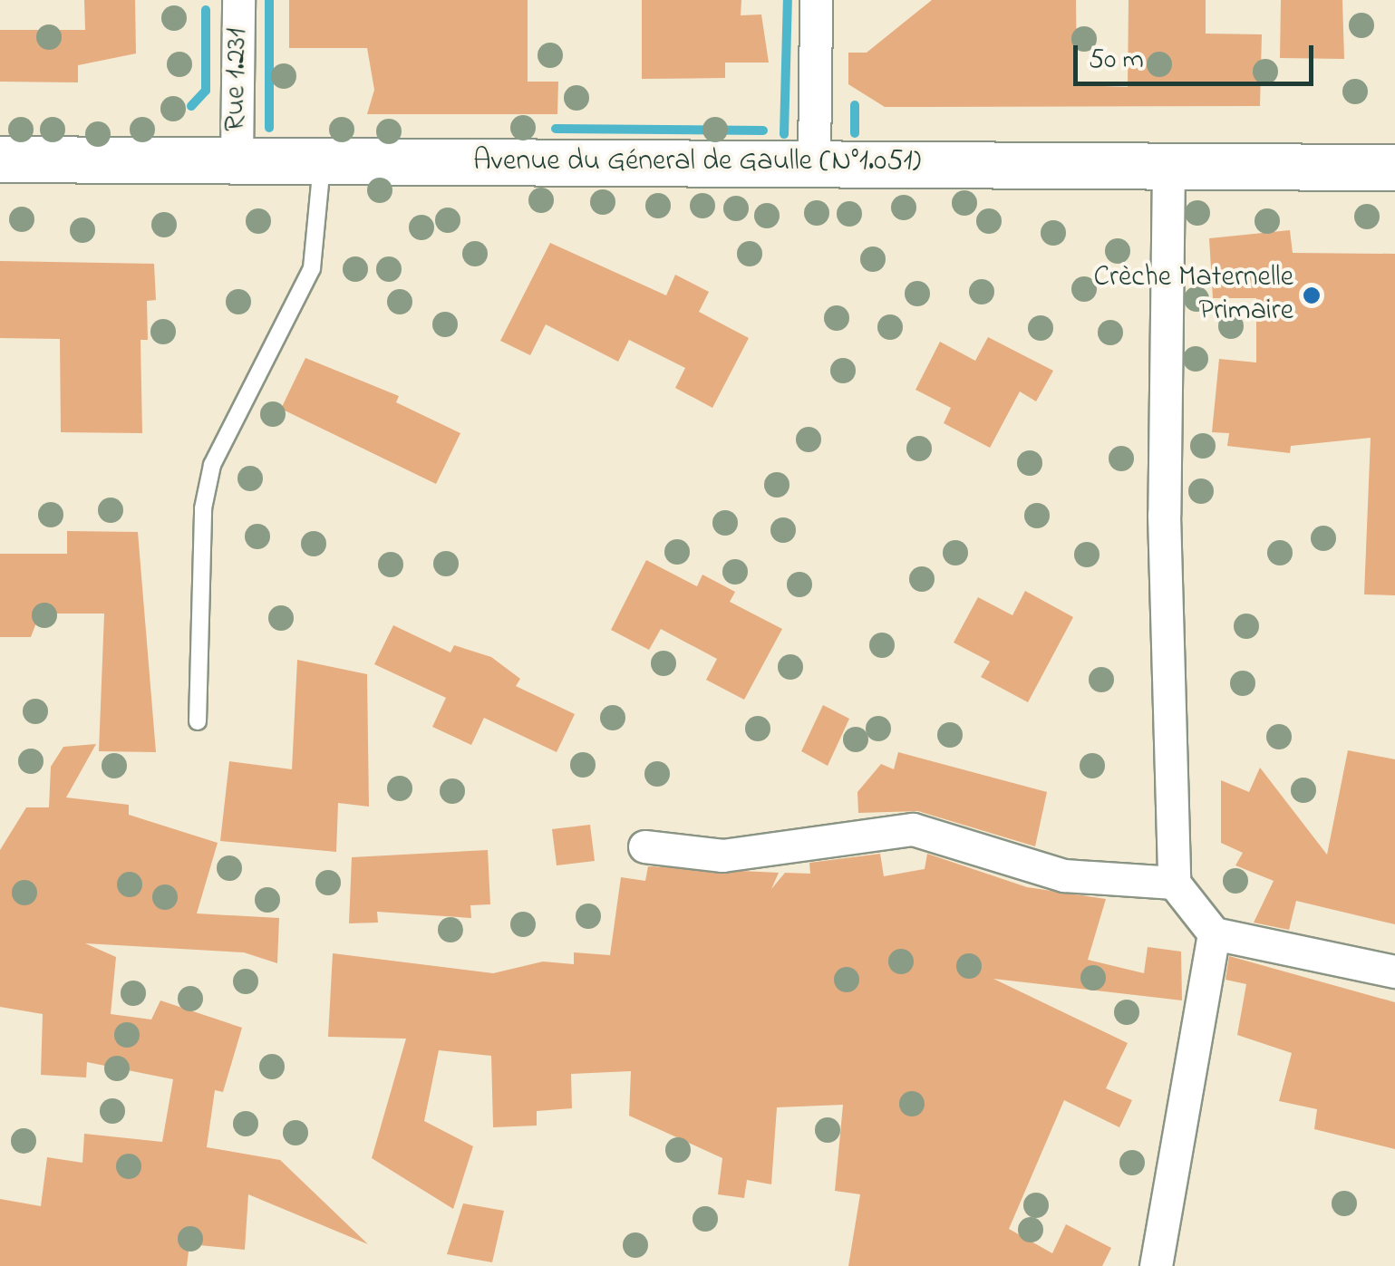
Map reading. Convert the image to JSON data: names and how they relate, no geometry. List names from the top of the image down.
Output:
{
  "streets": {
    "main road": ["Avenue du Géneral de Gaulle (N°1.051)"],
    "street": ["Rue 1.231"]
  },
  "crossings": [
    ["Rue 1.231", "Avenue du Géneral de Gaulle (N°1.051)"]
  ],
  "places": ["Crèche Maternelle Primaire"],
  "scale_bar": "50 m"
}
